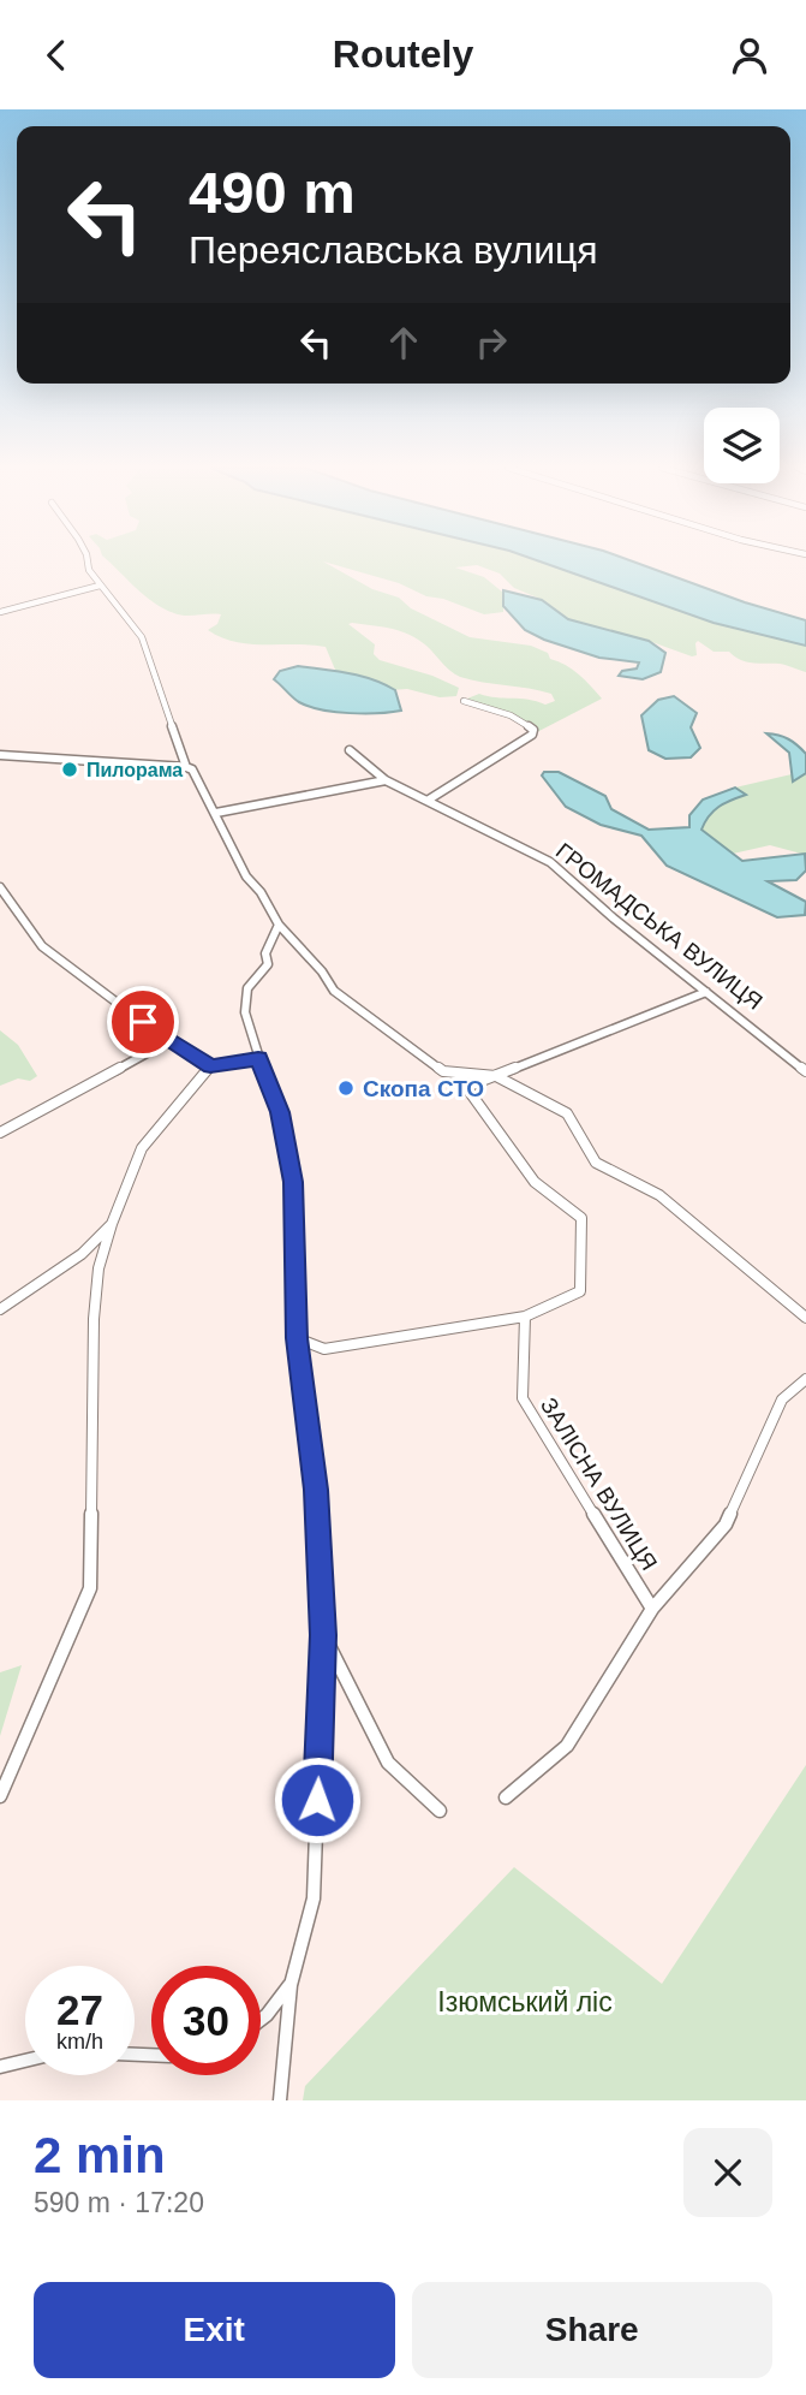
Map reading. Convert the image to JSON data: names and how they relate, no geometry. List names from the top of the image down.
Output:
{
  "streets": {
    "street": ["ГРОМАДСЬКА ВУЛИЦЯ", "ЗАЛІСНА ВУЛИЦЯ"]
  },
  "parks": ["Ізюмський ліс"],
  "places": ["Пилорама", "Скопа СТО"],
  "page": {
    "header": "Routely",
    "turn": ["490 m", "Переяславська вулиця"],
    "speed": "27 km/h",
    "limit": "30",
    "heading": ["2 min", "590 m · 17:20"],
    "buttons": ["Exit", "Share"]
  }
}
